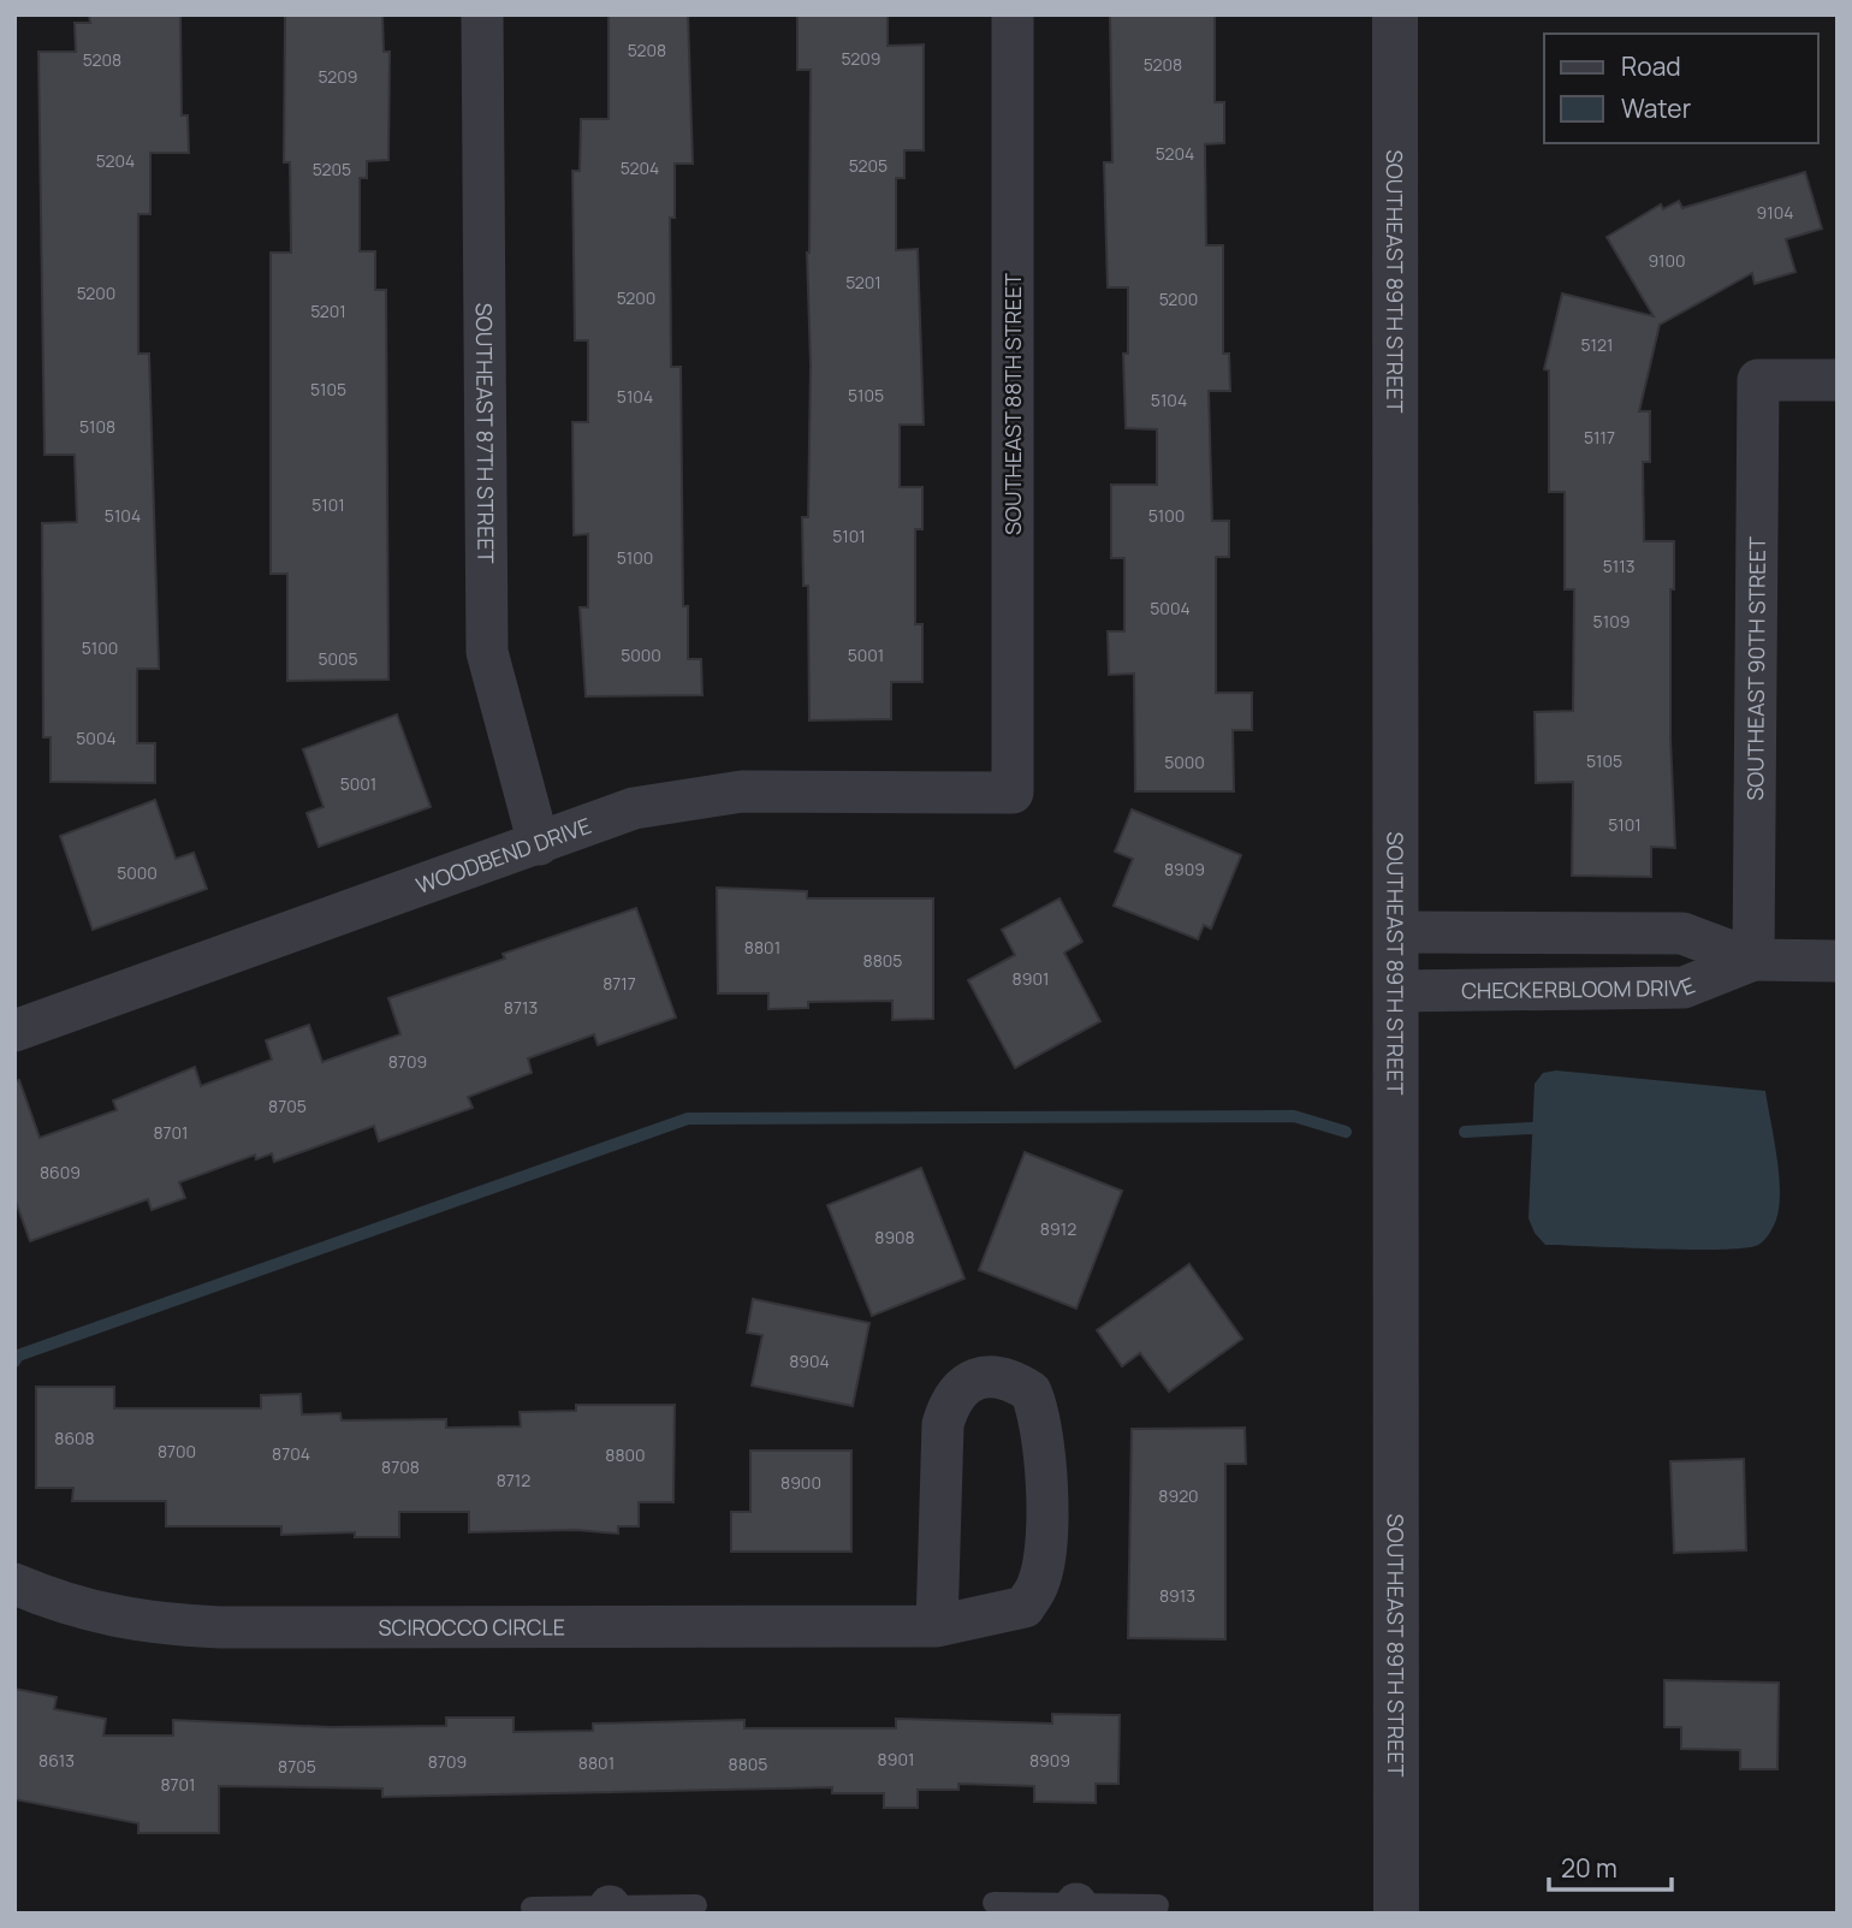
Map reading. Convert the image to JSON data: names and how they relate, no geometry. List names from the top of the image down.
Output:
{
  "streets": {
    "street": [
      "SOUTHEAST 89TH STREET",
      "SOUTHEAST 88TH STREET",
      "SOUTHEAST 87TH STREET",
      "SOUTHEAST 90TH STREET",
      "WOODBEND DRIVE",
      "CHECKERBLOOM DRIVE",
      "SCIROCCO CIRCLE"
    ]
  },
  "crossings": [
    ["SOUTHEAST 89TH STREET", "CHECKERBLOOM DRIVE"],
    ["SOUTHEAST 88TH STREET", "WOODBEND DRIVE"],
    ["SOUTHEAST 87TH STREET", "WOODBEND DRIVE"],
    ["SOUTHEAST 90TH STREET", "CHECKERBLOOM DRIVE"]
  ],
  "house_numbers": [
    "5208",
    "5209",
    "5208",
    "5208",
    "5209",
    "5204",
    "5204",
    "5205",
    "5204",
    "5205",
    "9104",
    "9100",
    "5201",
    "5200",
    "5200",
    "5200",
    "5201",
    "5121",
    "5105",
    "5105",
    "5104",
    "5104",
    "5108",
    "5117",
    "5101",
    "5104",
    "5100",
    "5101",
    "5100",
    "5113",
    "5004",
    "5109",
    "5100",
    "5000",
    "5001",
    "5005",
    "5004",
    "5105",
    "5000",
    "5001",
    "5101",
    "8909",
    "5000",
    "8801",
    "8805",
    "8901",
    "8717",
    "8713",
    "8709",
    "8705",
    "8701",
    "8609",
    "8912",
    "8908",
    "8904",
    "8608",
    "8700",
    "8704",
    "8800",
    "8708",
    "8712",
    "8900",
    "8920",
    "8913",
    "8901",
    "8613",
    "8909",
    "8709",
    "8801",
    "8805",
    "8705",
    "8701"
  ],
  "legend": ["Road", "Water"],
  "scale_bar": "20 m"
}
